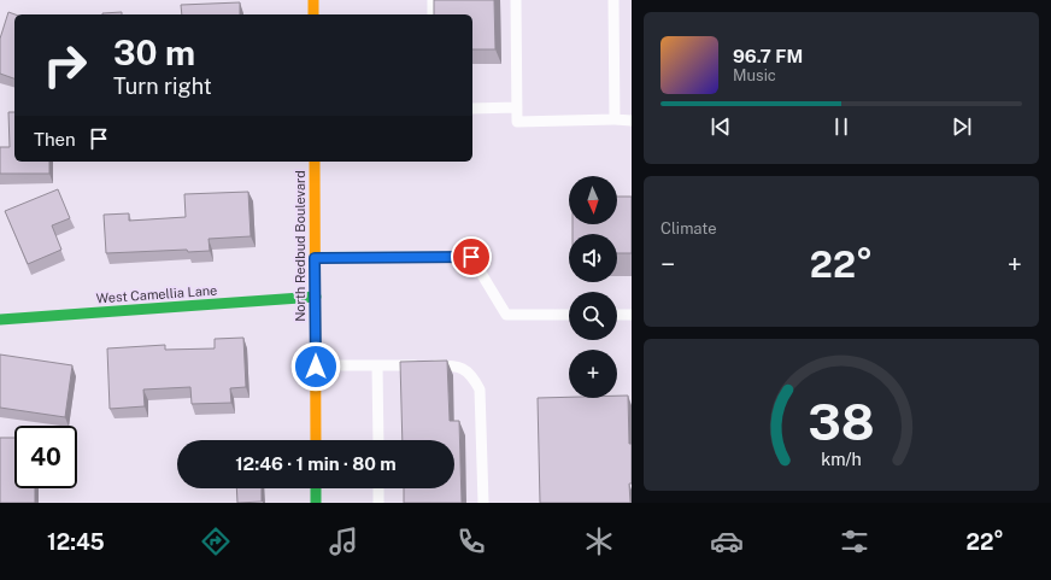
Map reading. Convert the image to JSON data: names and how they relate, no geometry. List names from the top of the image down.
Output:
{
  "streets": {
    "street": ["North Redbud Boulevard", "West Camellia Lane"]
  },
  "crossings": [
    ["North Redbud Boulevard", "West Camellia Lane"]
  ],
  "north": "bottom",
  "page": {
    "turn": ["30 m", "Turn right"],
    "song": ["96.7 FM", "Music"],
    "then": "Then",
    "map_buttons": "+",
    "tile": "Climate",
    "heat": ["−", "22°", "+"],
    "limit": "40",
    "trip": "12:46 · 1 min · 80 m",
    "tabs": ["12:45", "22°"],
    "gauge": ["38", "km/h"]
  }
}
